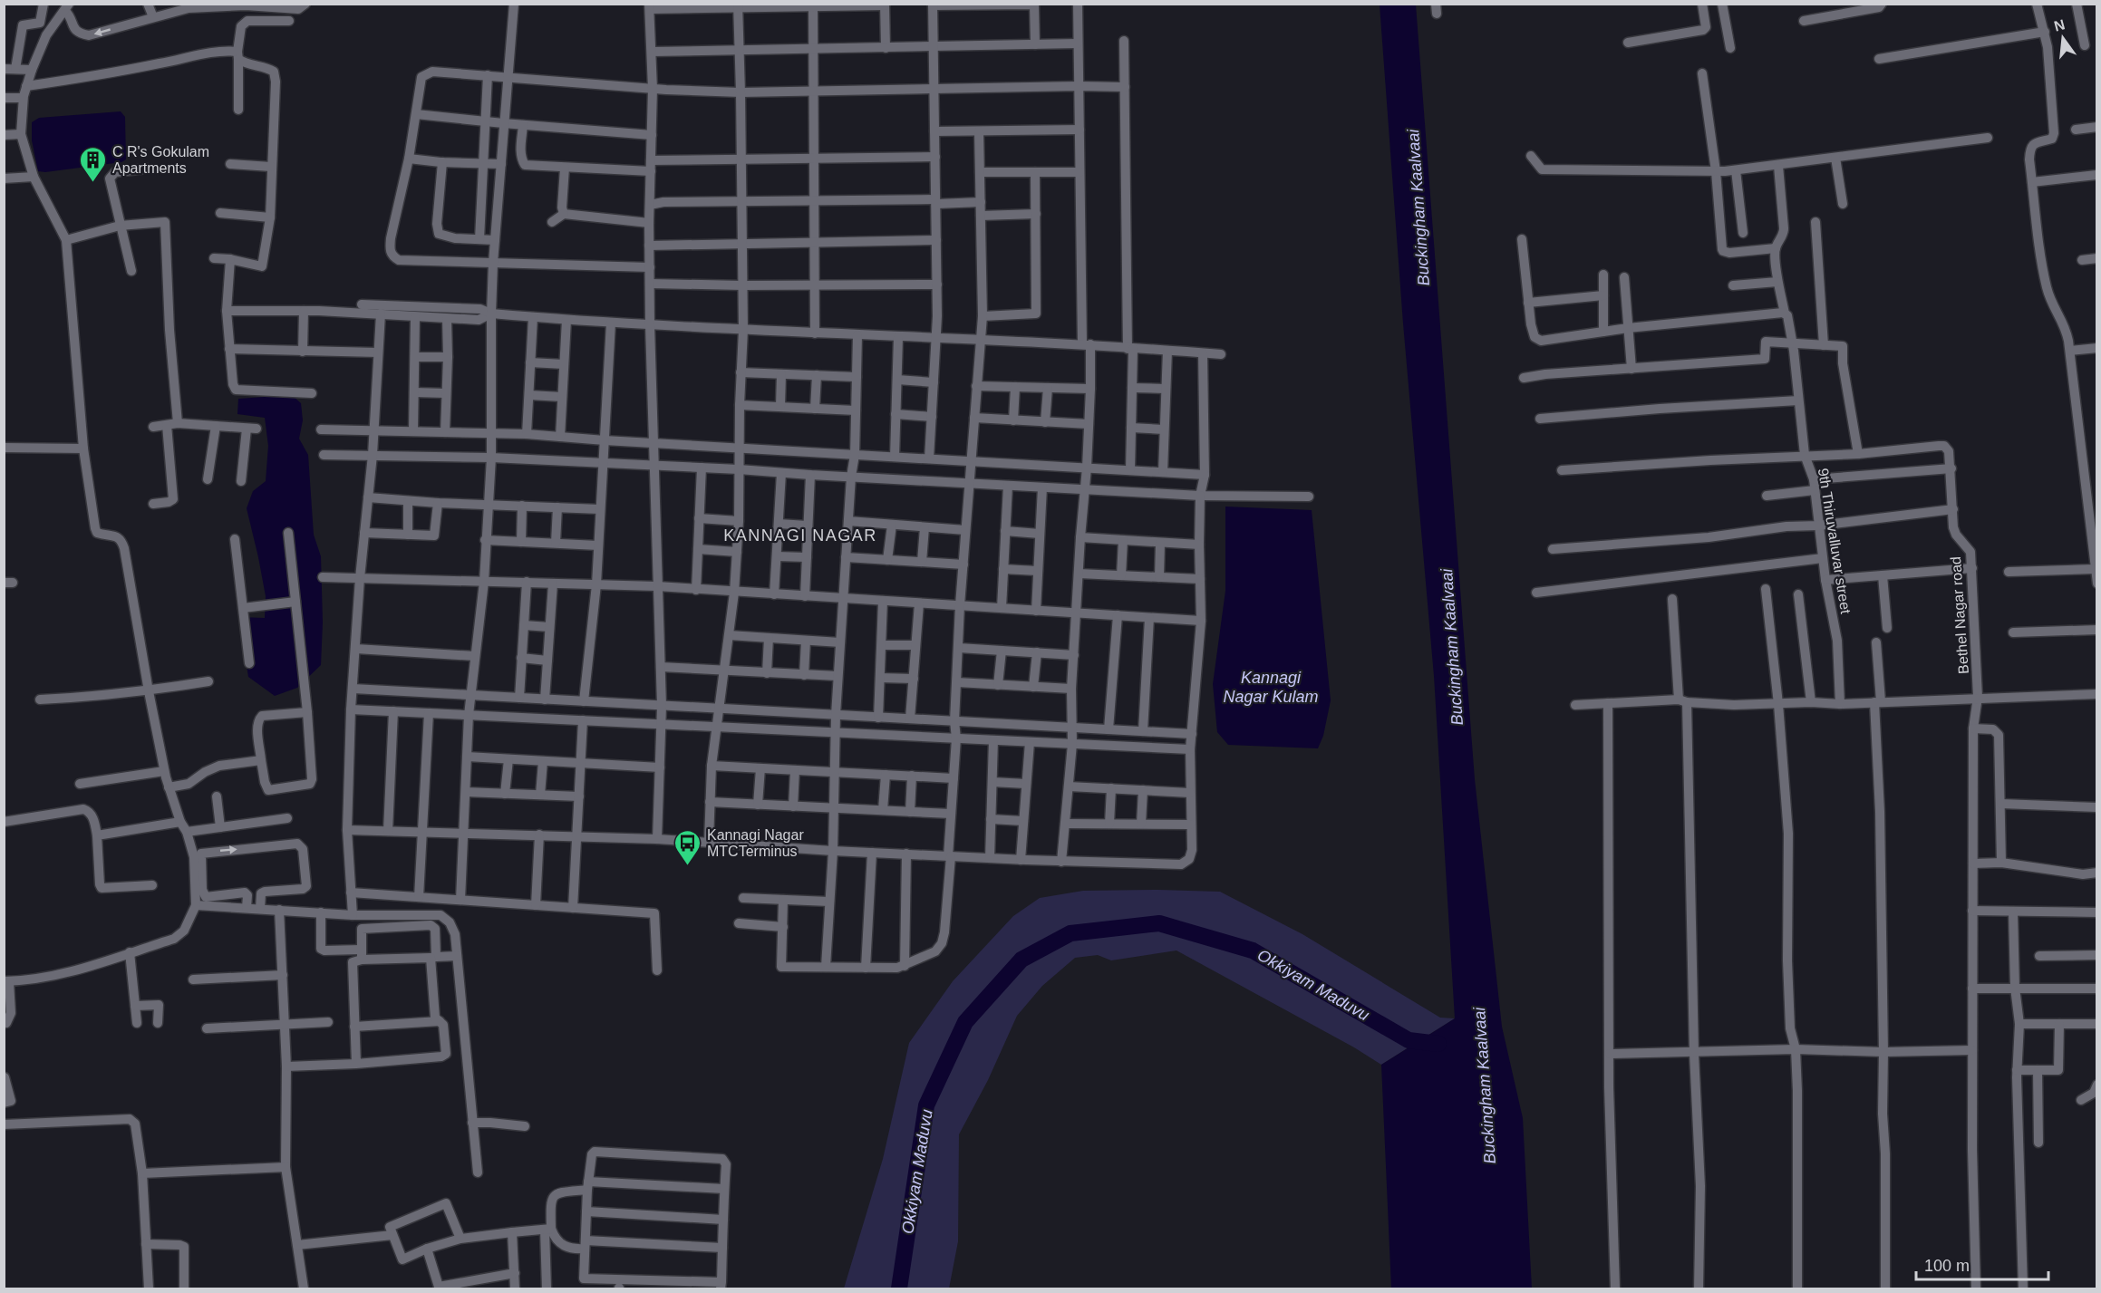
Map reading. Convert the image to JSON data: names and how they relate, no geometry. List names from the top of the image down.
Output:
{
  "streets": {
    "street": ["9th Thiruvalluvar street", "Bethel Nagar road"]
  },
  "districts": ["KANNAGI NAGAR"],
  "water": ["Buckingham Kaalvaai", "Kannagi Nagar Kulam", "Okkiyam Maduvu"],
  "places": {
    "building": ["C R's Gokulam Apartments"],
    "bus stop": ["Kannagi Nagar MTCTerminus"]
  },
  "scale_bar": "100 m",
  "north": "top"
}
